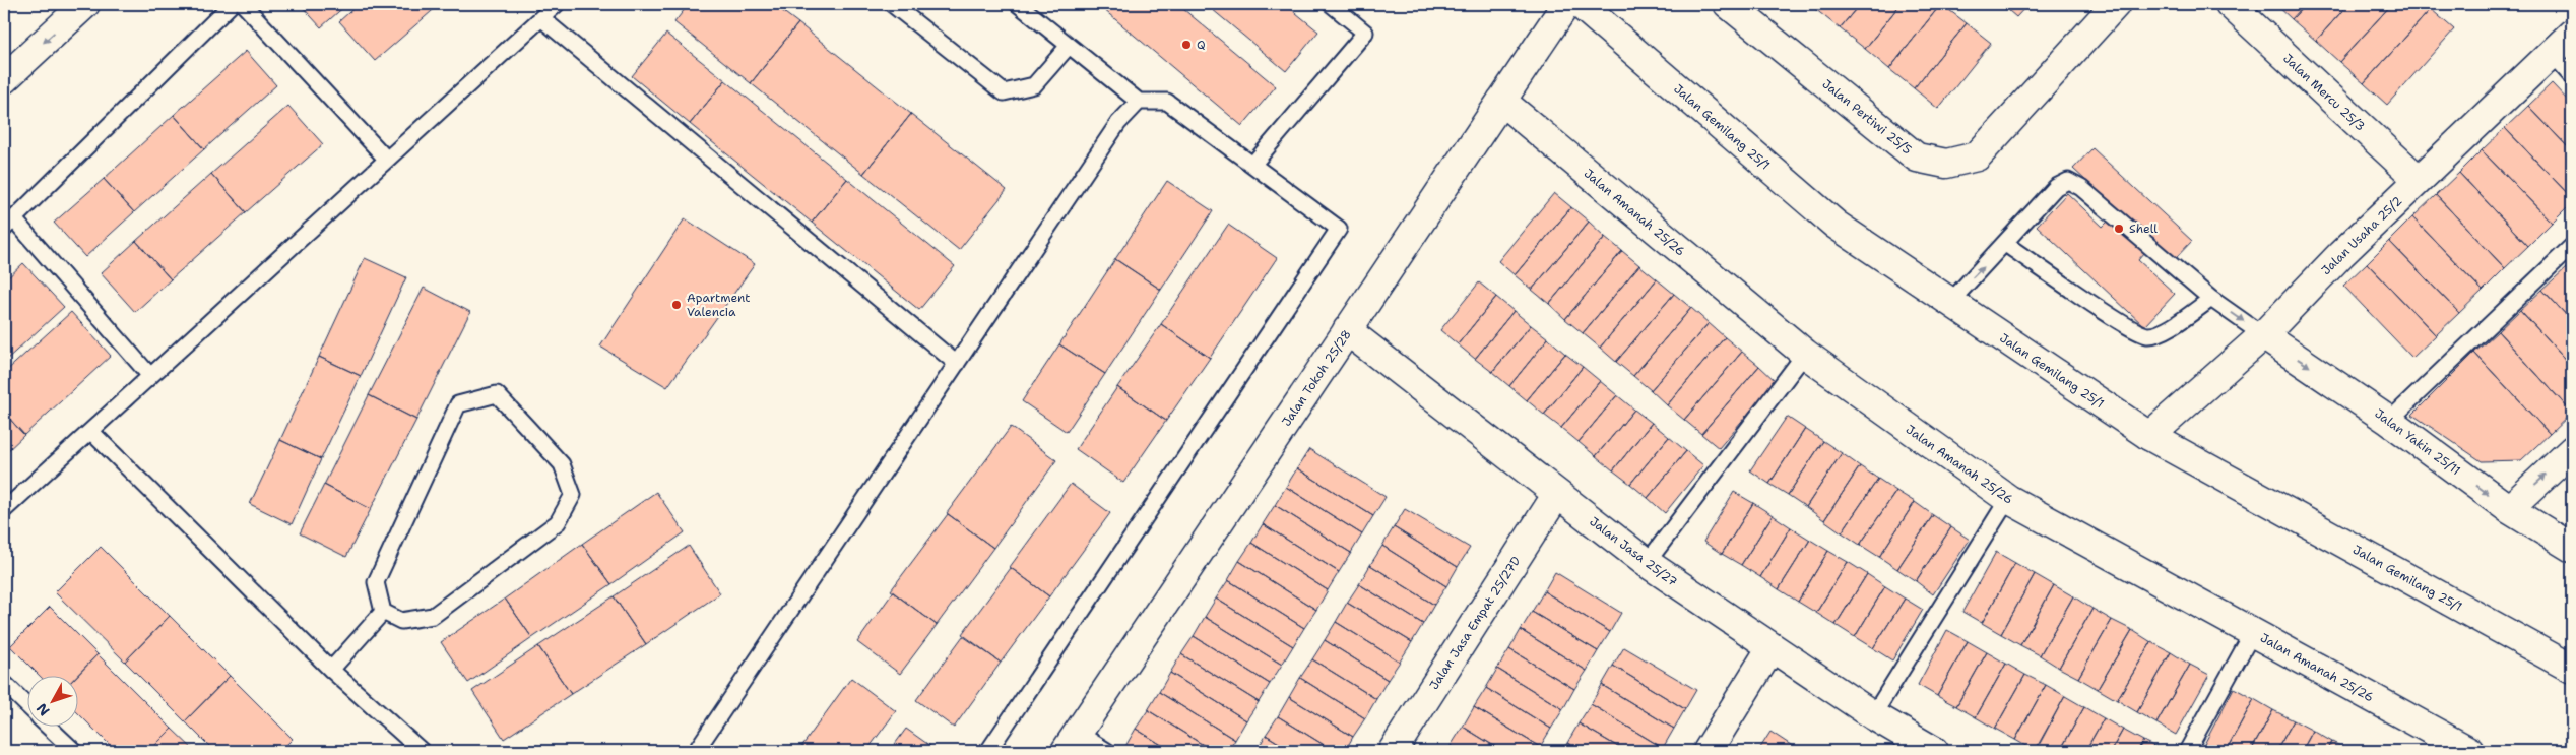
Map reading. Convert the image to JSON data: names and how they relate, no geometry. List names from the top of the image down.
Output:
{
  "streets": {
    "street": [
      "Jalan Mercu 25/3",
      "Jalan Pertiwi 25/5",
      "Jalan Gemilang 25/1",
      "Jalan Amanah 25/26",
      "Jalan Usaha 25/2",
      "Jalan Tokoh 25/28",
      "Jalan Yakin 25/11",
      "Jalan Jasa 25/27",
      "Jalan Jasa Empat 25/27D"
    ]
  },
  "crossings": [
    ["Jalan Mercu 25/3", "Jalan Usaha 25/2"],
    ["Jalan Gemilang 25/1", "Jalan Usaha 25/2"],
    ["Jalan Amanah 25/26", "Jalan Tokoh 25/28"],
    ["Jalan Usaha 25/2", "Jalan Yakin 25/11"],
    ["Jalan Tokoh 25/28", "Jalan Jasa 25/27"],
    ["Jalan Jasa 25/27", "Jalan Jasa Empat 25/27D"]
  ],
  "one_way": ["Jalan Yakin 25/11"],
  "places": ["Q", "Shell", "Apartment Valencia"],
  "north": "bottom left"
}
